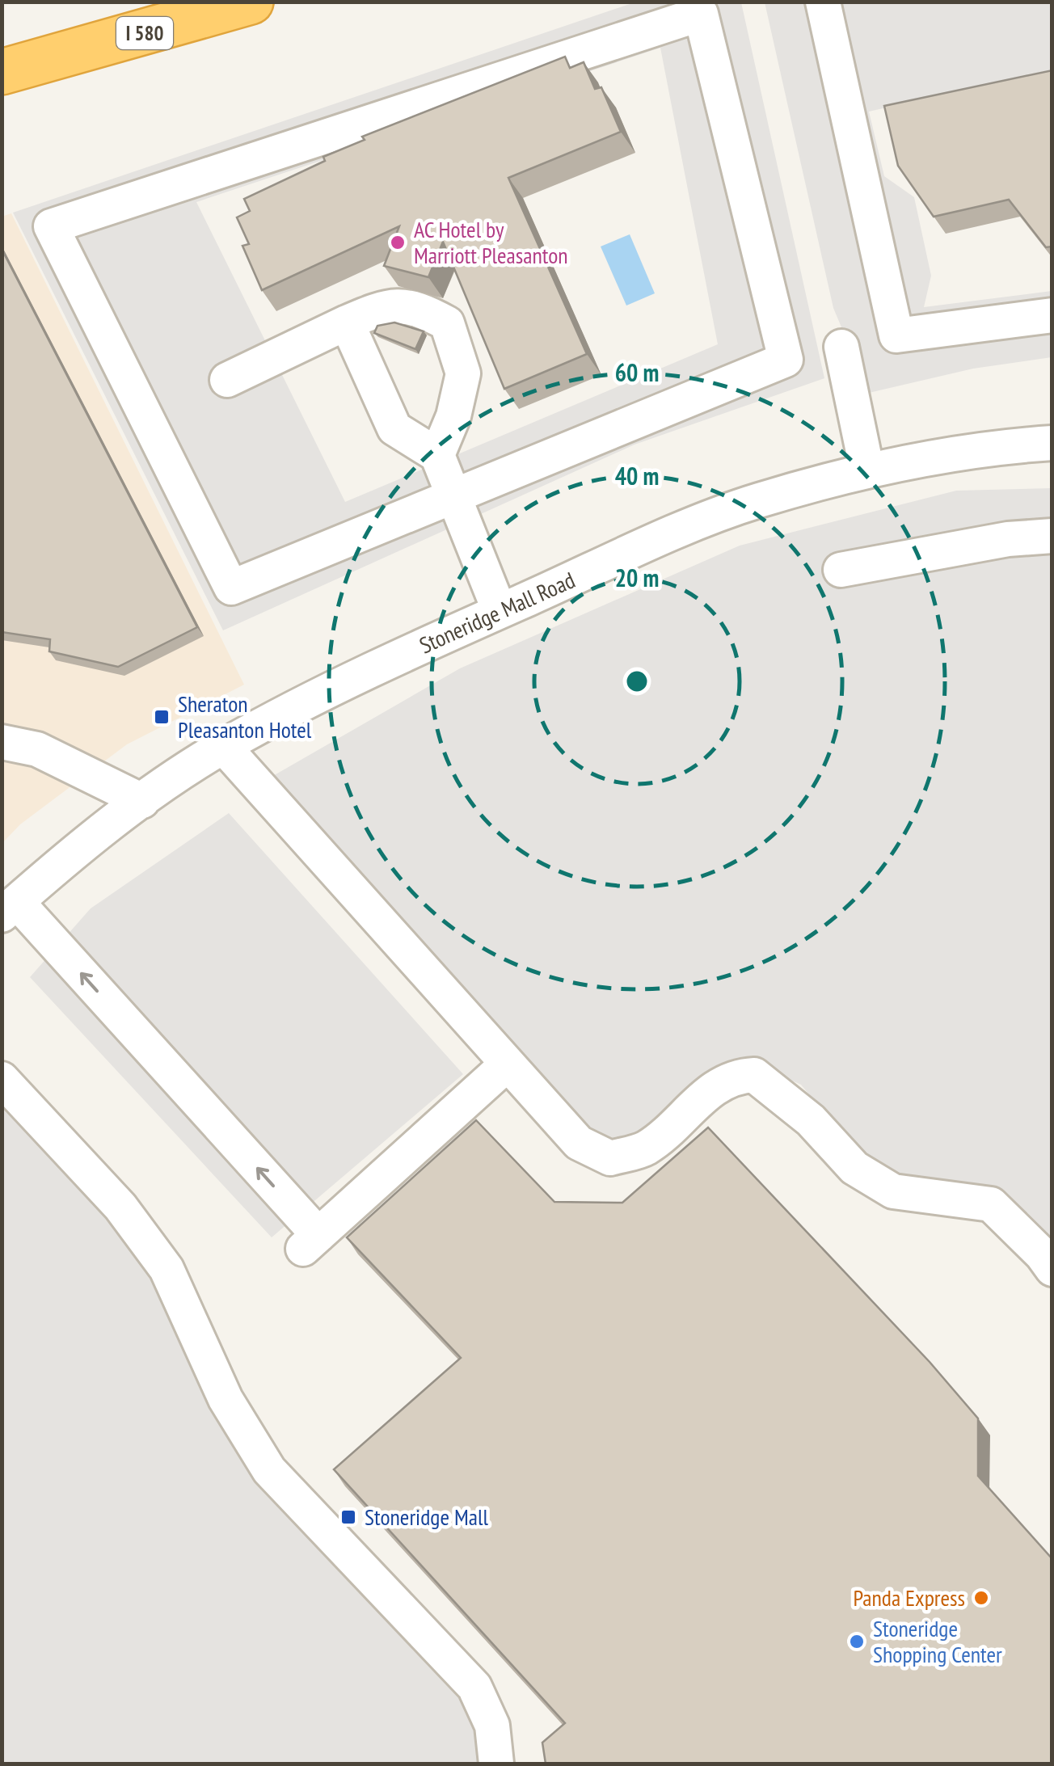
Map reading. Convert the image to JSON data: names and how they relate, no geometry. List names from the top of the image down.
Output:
{
  "streets": {
    "highway": ["I 580"],
    "street": ["Stoneridge Mall Road"]
  },
  "places": {
    "other": ["AC Hotel by Marriott Pleasanton", "Panda Express", "Stoneridge Shopping Center"],
    "transit": ["Sheraton Pleasanton Hotel", "Stoneridge Mall"]
  },
  "rings": ["60 m", "40 m", "20 m"]
}
